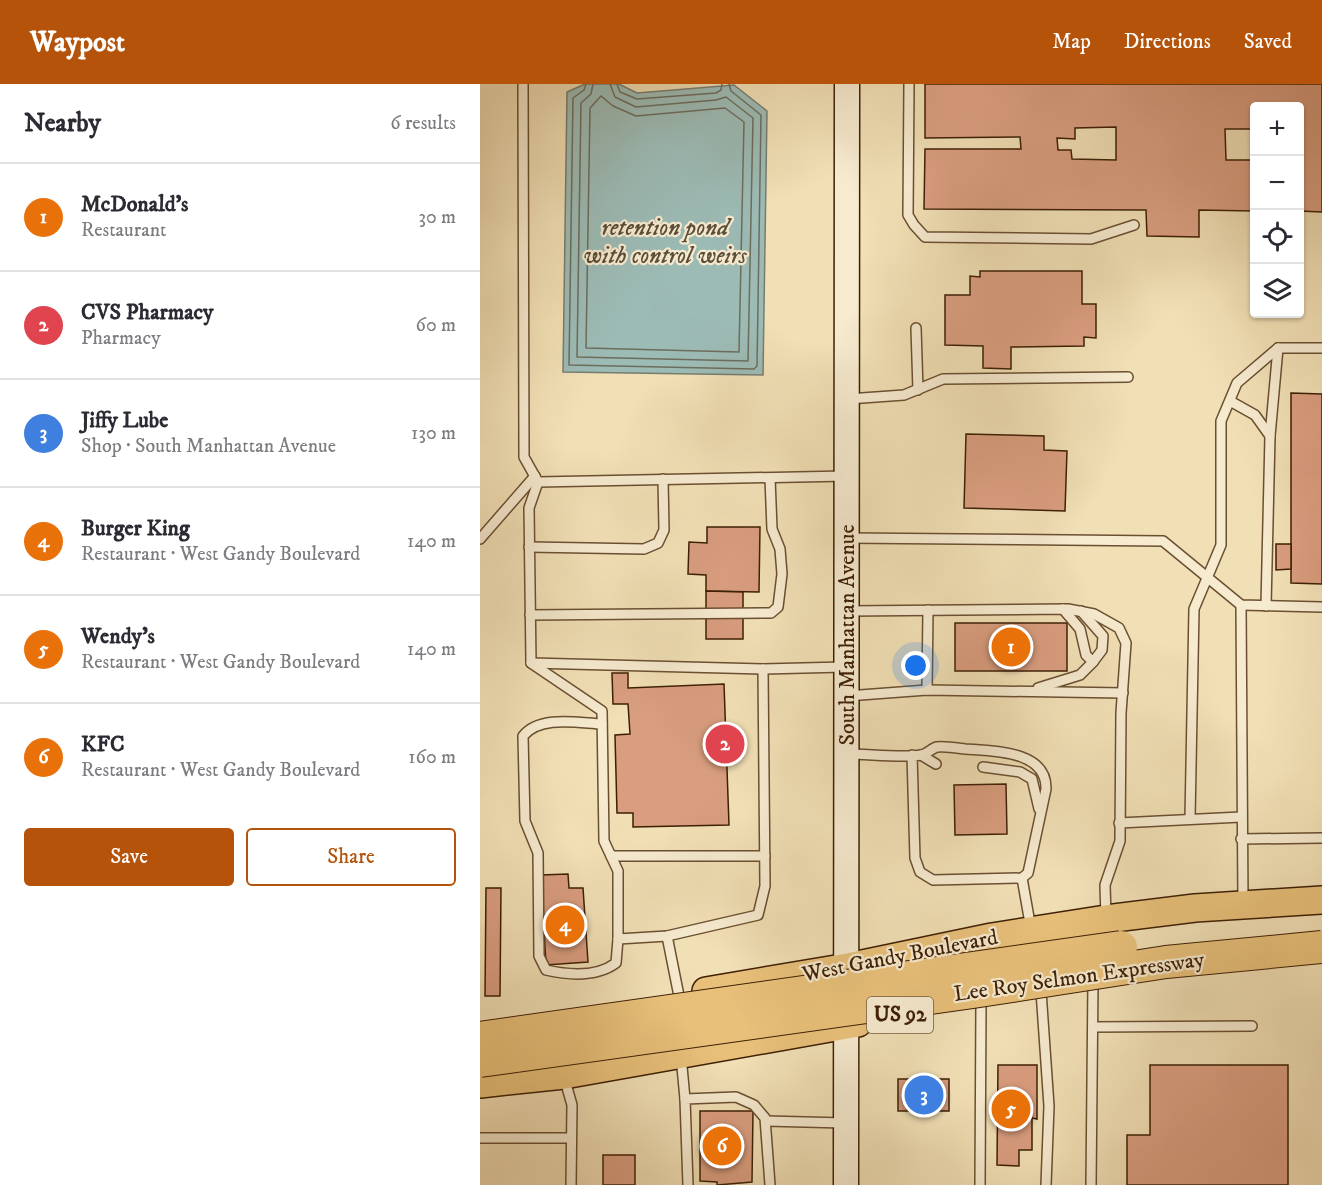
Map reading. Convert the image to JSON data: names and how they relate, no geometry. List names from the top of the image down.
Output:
{
  "streets": {
    "highway": ["Lee Roy Selmon Expressway"],
    "main road": ["South Manhattan Avenue", "West Gandy Boulevard", "US 92"]
  },
  "crossings": [
    ["South Manhattan Avenue", "West Gandy Boulevard"],
    ["South Manhattan Avenue", "US 92"]
  ],
  "water": ["retention pond with control weirs"],
  "page": {
    "header": "Waypost",
    "nav": ["Map", "Directions", "Saved"],
    "heading": ["Nearby", "6 results"],
    "map_buttons": ["+", "−"],
    "list": [
      {
        "mark": "1",
        "name": "McDonald's",
        "note": "Restaurant",
        "value": "30 m"
      },
      {
        "mark": "2",
        "name": "CVS Pharmacy",
        "note": "Pharmacy",
        "value": "60 m"
      },
      {
        "mark": "3",
        "name": "Jiffy Lube",
        "note": "Shop · South Manhattan Avenue",
        "value": "130 m"
      },
      {
        "mark": "4",
        "name": "Burger King",
        "note": "Restaurant · West Gandy Boulevard",
        "value": "140 m"
      },
      {
        "mark": "5",
        "name": "Wendy's",
        "note": "Restaurant · West Gandy Boulevard",
        "value": "140 m"
      },
      {
        "mark": "6",
        "name": "KFC",
        "note": "Restaurant · West Gandy Boulevard",
        "value": "160 m"
      }
    ],
    "pins": [
      "1",
      "2",
      "4",
      "3",
      "5",
      "6"
    ],
    "buttons": ["Save", "Share"]
  }
}
